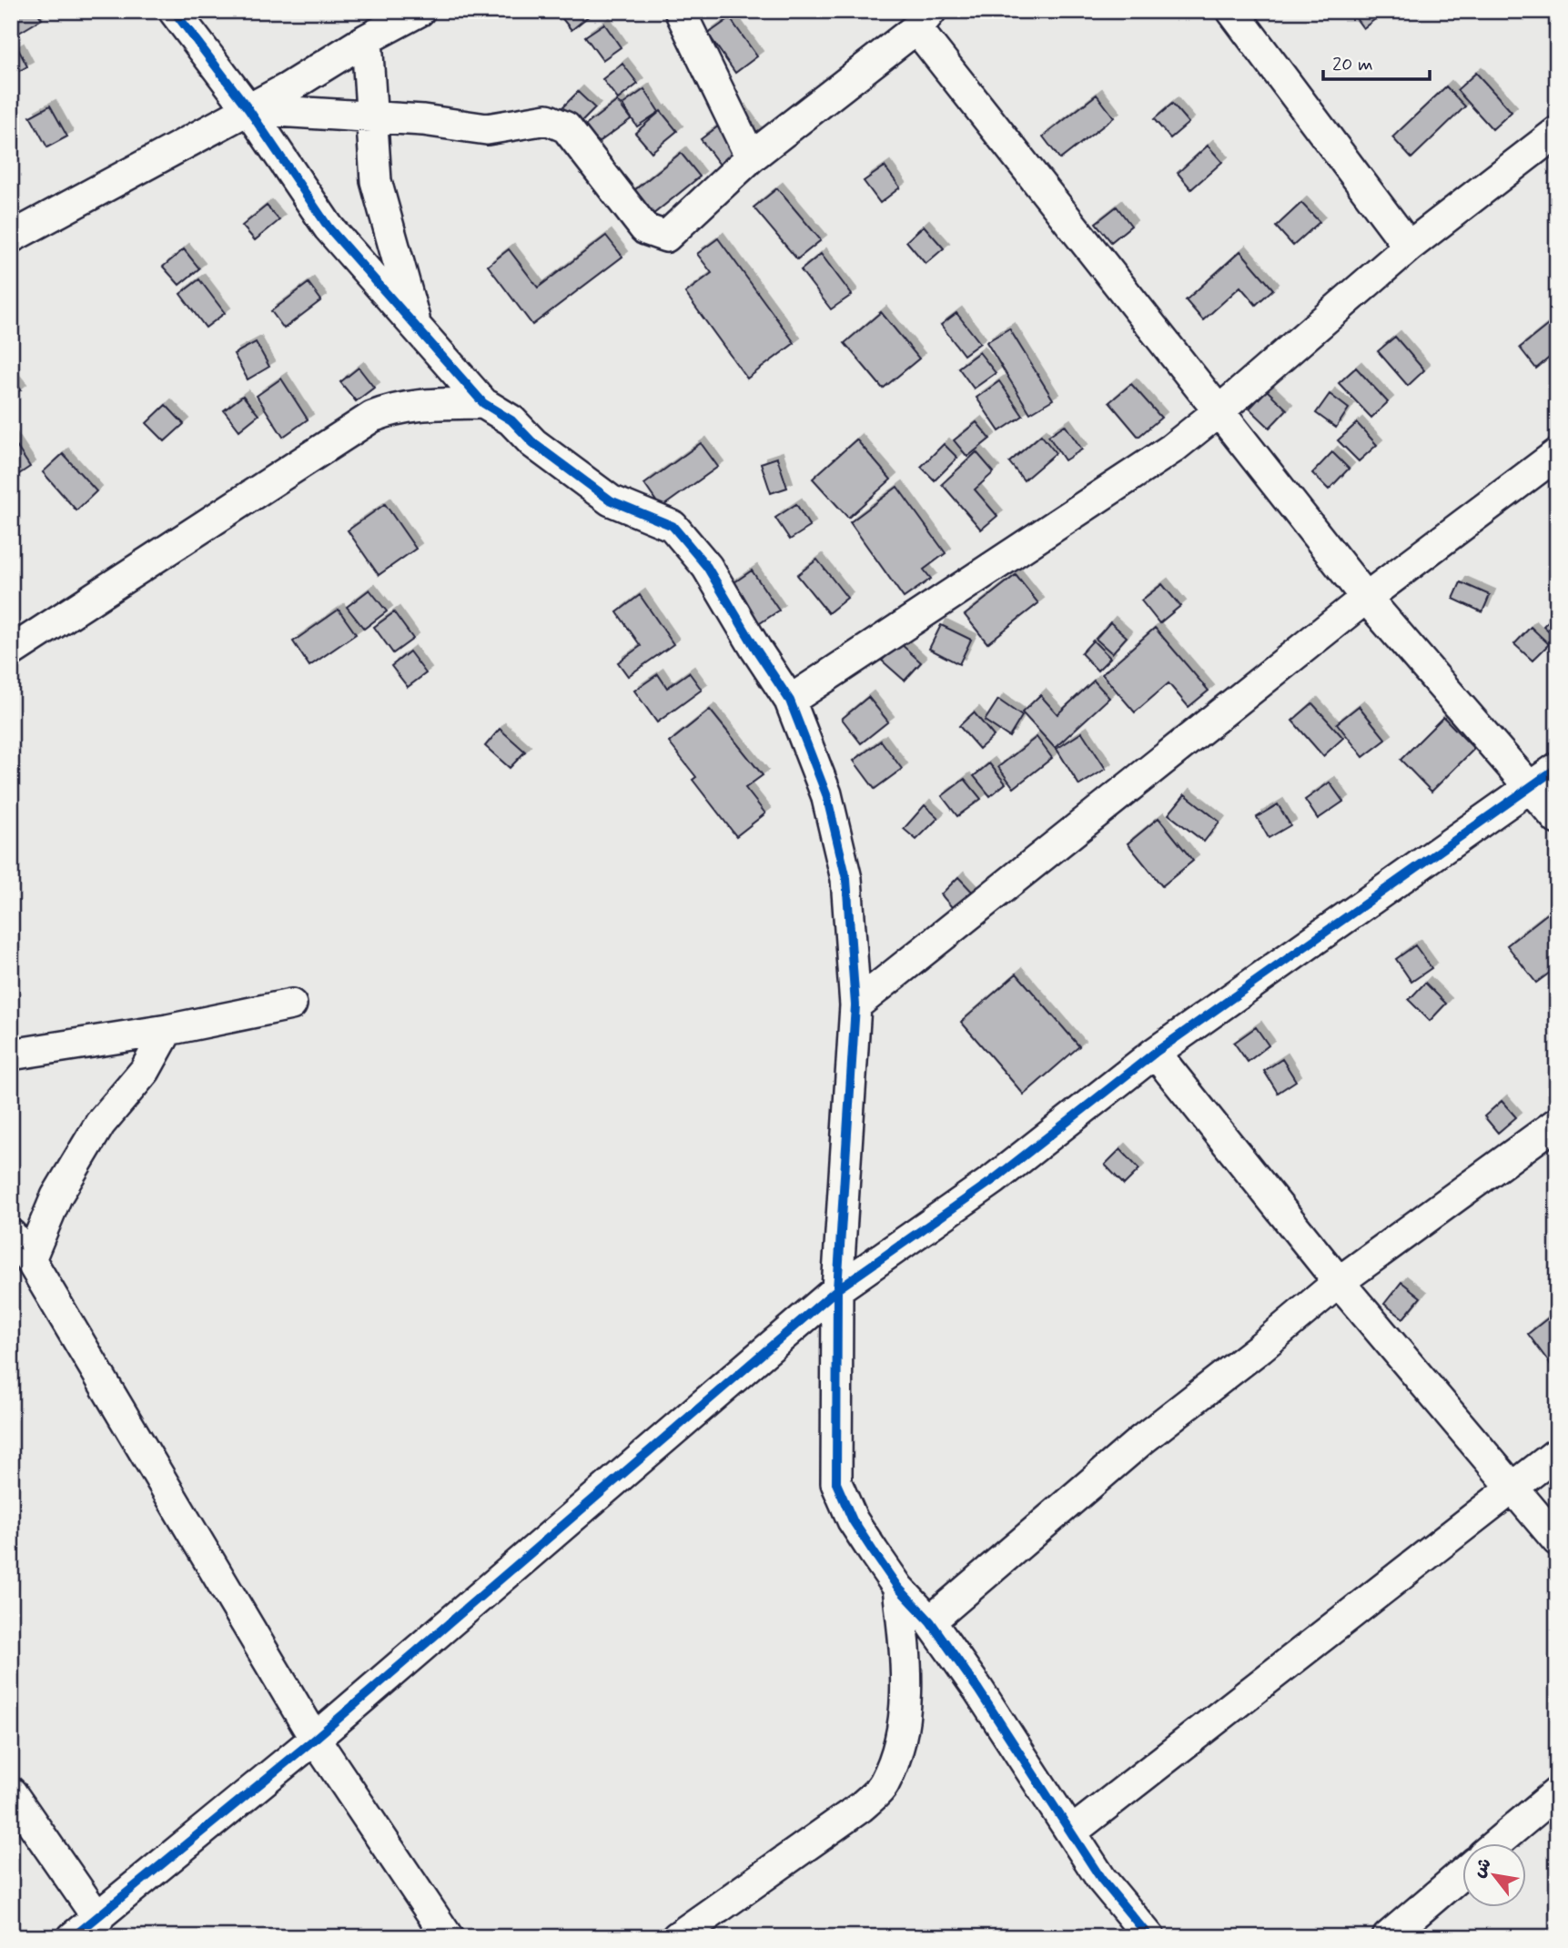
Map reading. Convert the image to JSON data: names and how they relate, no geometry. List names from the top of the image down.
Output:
{
  "scale_bar": "20 m",
  "north": "top left"
}
